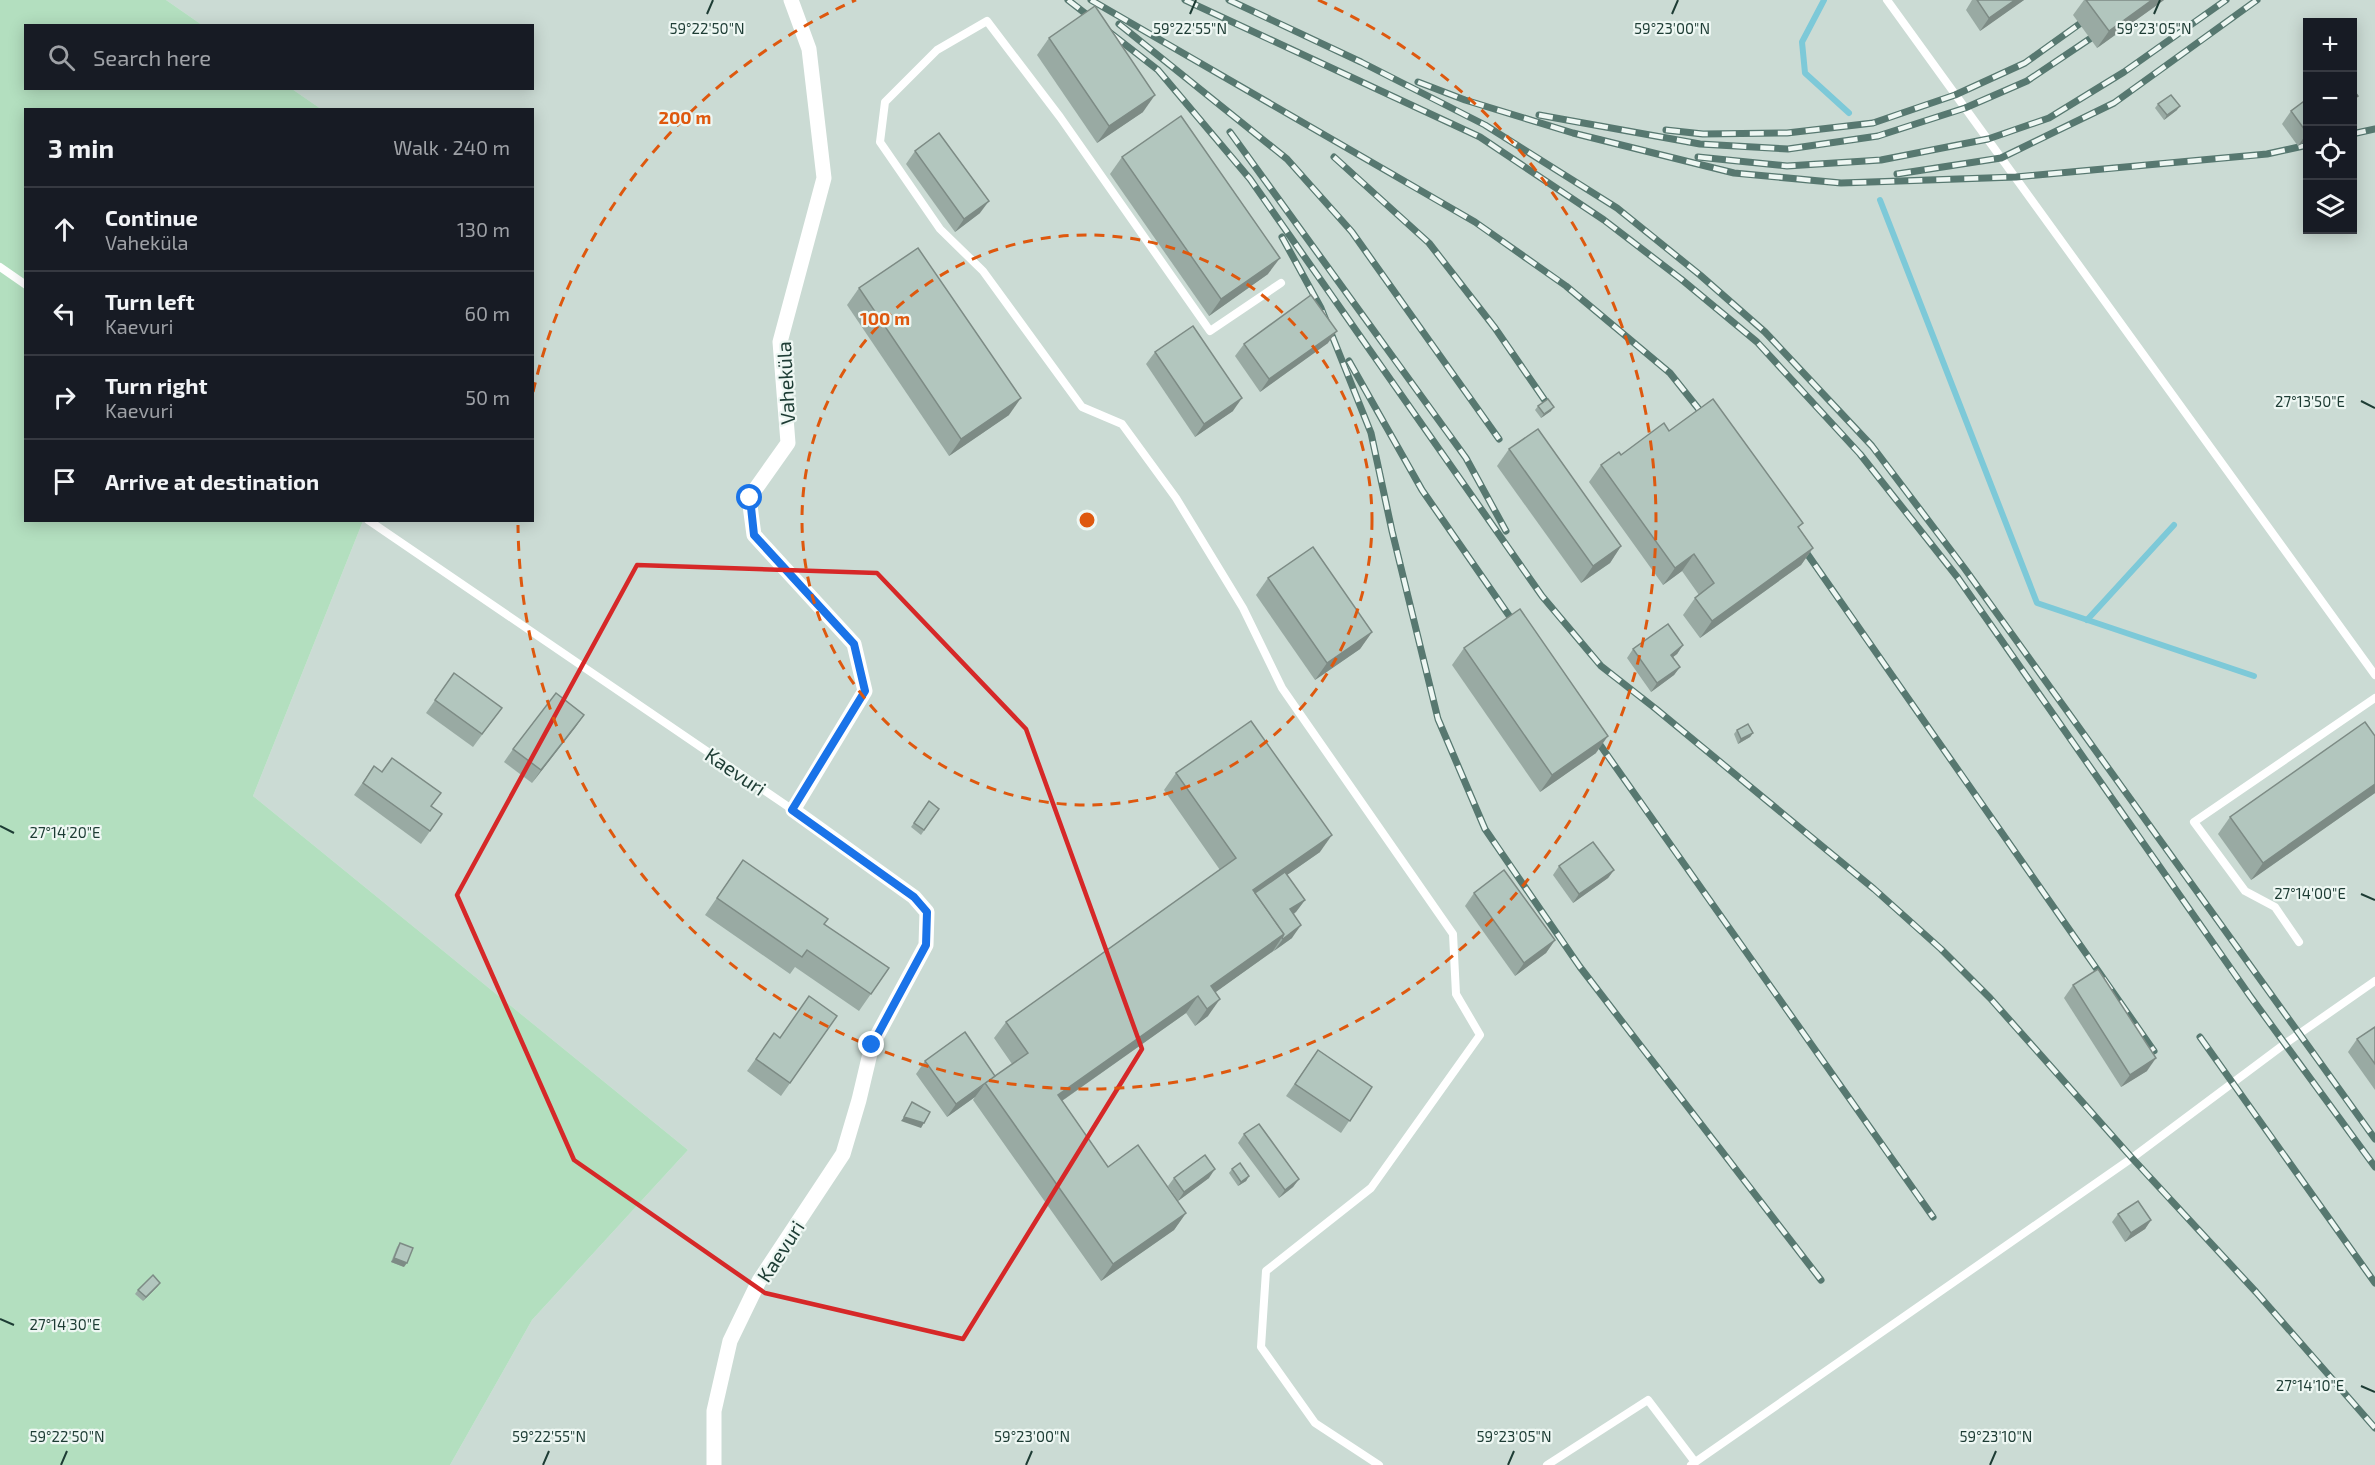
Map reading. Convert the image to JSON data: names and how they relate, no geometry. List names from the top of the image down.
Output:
{
  "streets": {
    "street": ["Vaheküla", "Kaevuri"]
  },
  "crossings": [
    ["Vaheküla", "Kaevuri"]
  ],
  "page": {
    "map_buttons": ["+", "−"],
    "search": "Search here",
    "heading": ["3 min", "Walk · 240 m"],
    "list": [
      ["Continue", "Vaheküla", "130 m"],
      ["Turn left", "Kaevuri", "60 m"],
      ["Turn right", "Kaevuri", "50 m"],
      "Arrive at destination"
    ]
  },
  "coordinates": [
    "59°22'50\"N",
    "59°22'55\"N",
    "59°23'00\"N",
    "59°23'05\"N",
    "27°13'50\"E",
    "27°14'20\"E",
    "27°14'00\"E",
    "27°14'30\"E",
    "27°14'10\"E",
    "59°23'10\"N"
  ],
  "rings": ["200 m", "100 m"]
}
